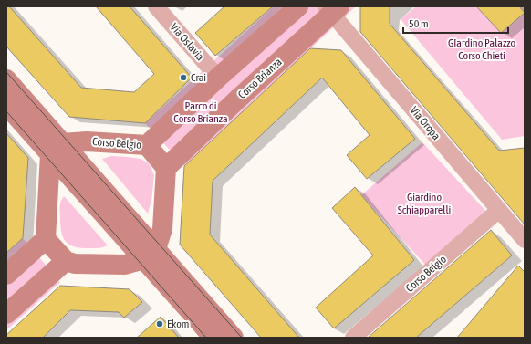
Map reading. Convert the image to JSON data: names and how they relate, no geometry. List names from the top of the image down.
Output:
{
  "streets": {
    "street": [
      "Via Oslavia",
      "Corso Brianza",
      "Via Oropa",
      "Corso Belgio"
    ]
  },
  "crossings": [
    ["Corso Brianza", "Via Oropa"],
    ["Corso Brianza", "Corso Belgio"],
    ["Via Oropa", "Corso Belgio"]
  ],
  "parks": ["GIardino Palazzo Corso Chieti", "Parco di Corso Brianza", "Giardino Schiapparelli"],
  "places": ["Crai", "Ekom"],
  "scale_bar": "50 m"
}
